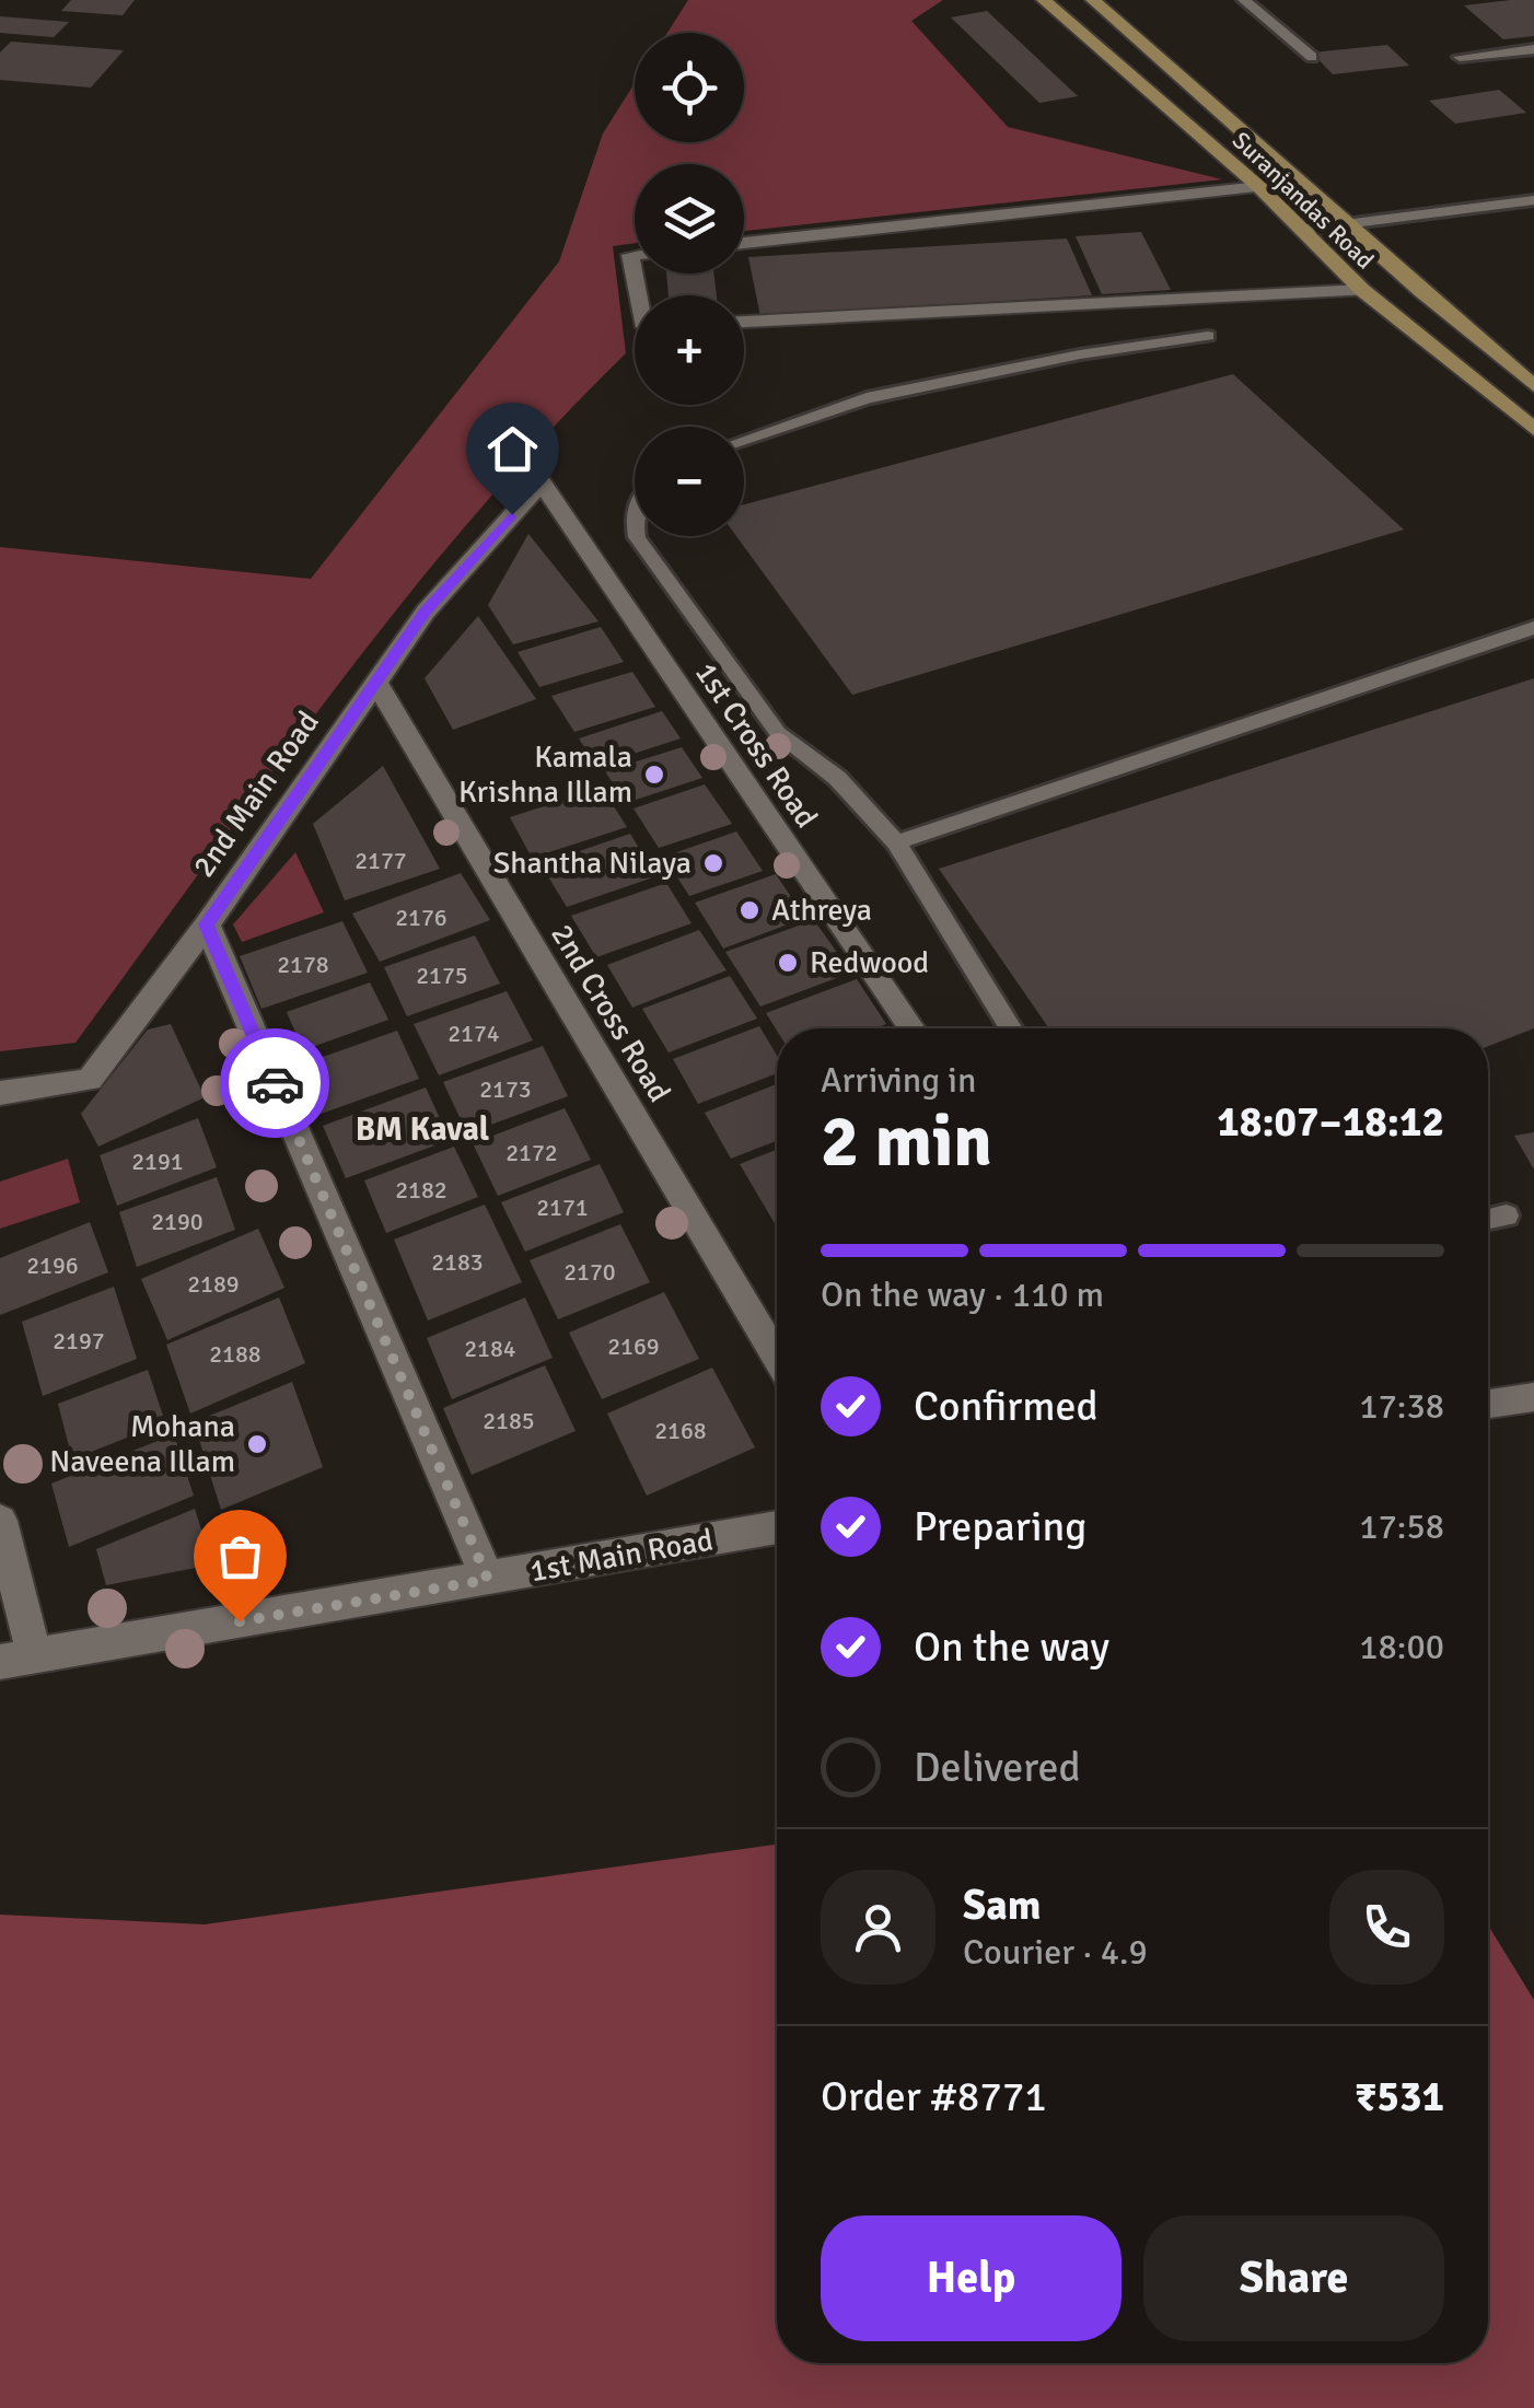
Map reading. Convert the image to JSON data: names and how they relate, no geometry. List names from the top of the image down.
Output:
{
  "streets": {
    "main road": ["Suranjandas Road"],
    "street": [
      "1st Cross Road",
      "2nd Main Road",
      "2nd Cross Road",
      "1st Main Road"
    ]
  },
  "crossings": [
    ["1st Cross Road", "2nd Main Road"],
    ["2nd Main Road", "2nd Cross Road"]
  ],
  "districts": ["BM Kaval"],
  "places": [
    "Kamala Krishna Illam",
    "Shantha Nilaya",
    "Athreya",
    "Redwood",
    "Mohana Naveena Illam"
  ],
  "house_numbers": [
    "2177",
    "2176",
    "2178",
    "2175",
    "2174",
    "2173",
    "2172",
    "2191",
    "2182",
    "2171",
    "2190",
    "2183",
    "2196",
    "2170",
    "2189",
    "2197",
    "2169",
    "2184",
    "2188",
    "2185",
    "2168"
  ],
  "page": {
    "map_buttons": ["+", "−"],
    "heading": ["2 min", "Arriving in", "18:07–18:12"],
    "panel": [
      "Sam",
      "Courier · 4.9",
      "Order #8771",
      "₹531"
    ],
    "bar": "On the way · 110 m",
    "list": [
      ["Confirmed", "17:38"],
      ["Preparing", "17:58"],
      ["On the way", "18:00"],
      "Delivered"
    ],
    "buttons": ["Help", "Share"]
  }
}
